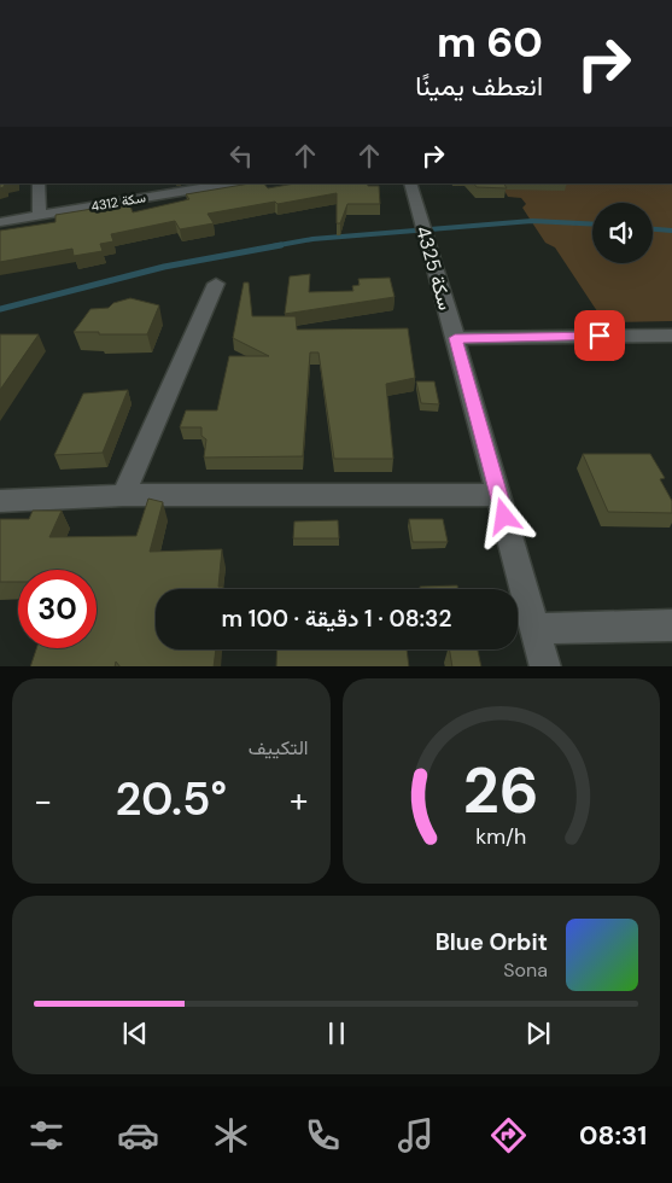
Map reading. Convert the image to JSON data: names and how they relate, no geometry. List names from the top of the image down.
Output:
{
  "streets": {
    "street": ["سكة 4312", "سكة 4325"]
  },
  "page": {
    "turn": ["60 m", "انعطف يمينًا"],
    "limit": "30",
    "trip": "08:32 · 1 دقيقة · 100 m",
    "tile": "التكييف",
    "heat": ["−", "20.5°", "+"],
    "song": ["Blue Orbit", "Sona"],
    "tabs": "08:31",
    "gauge": ["26", "km/h"]
  }
}
